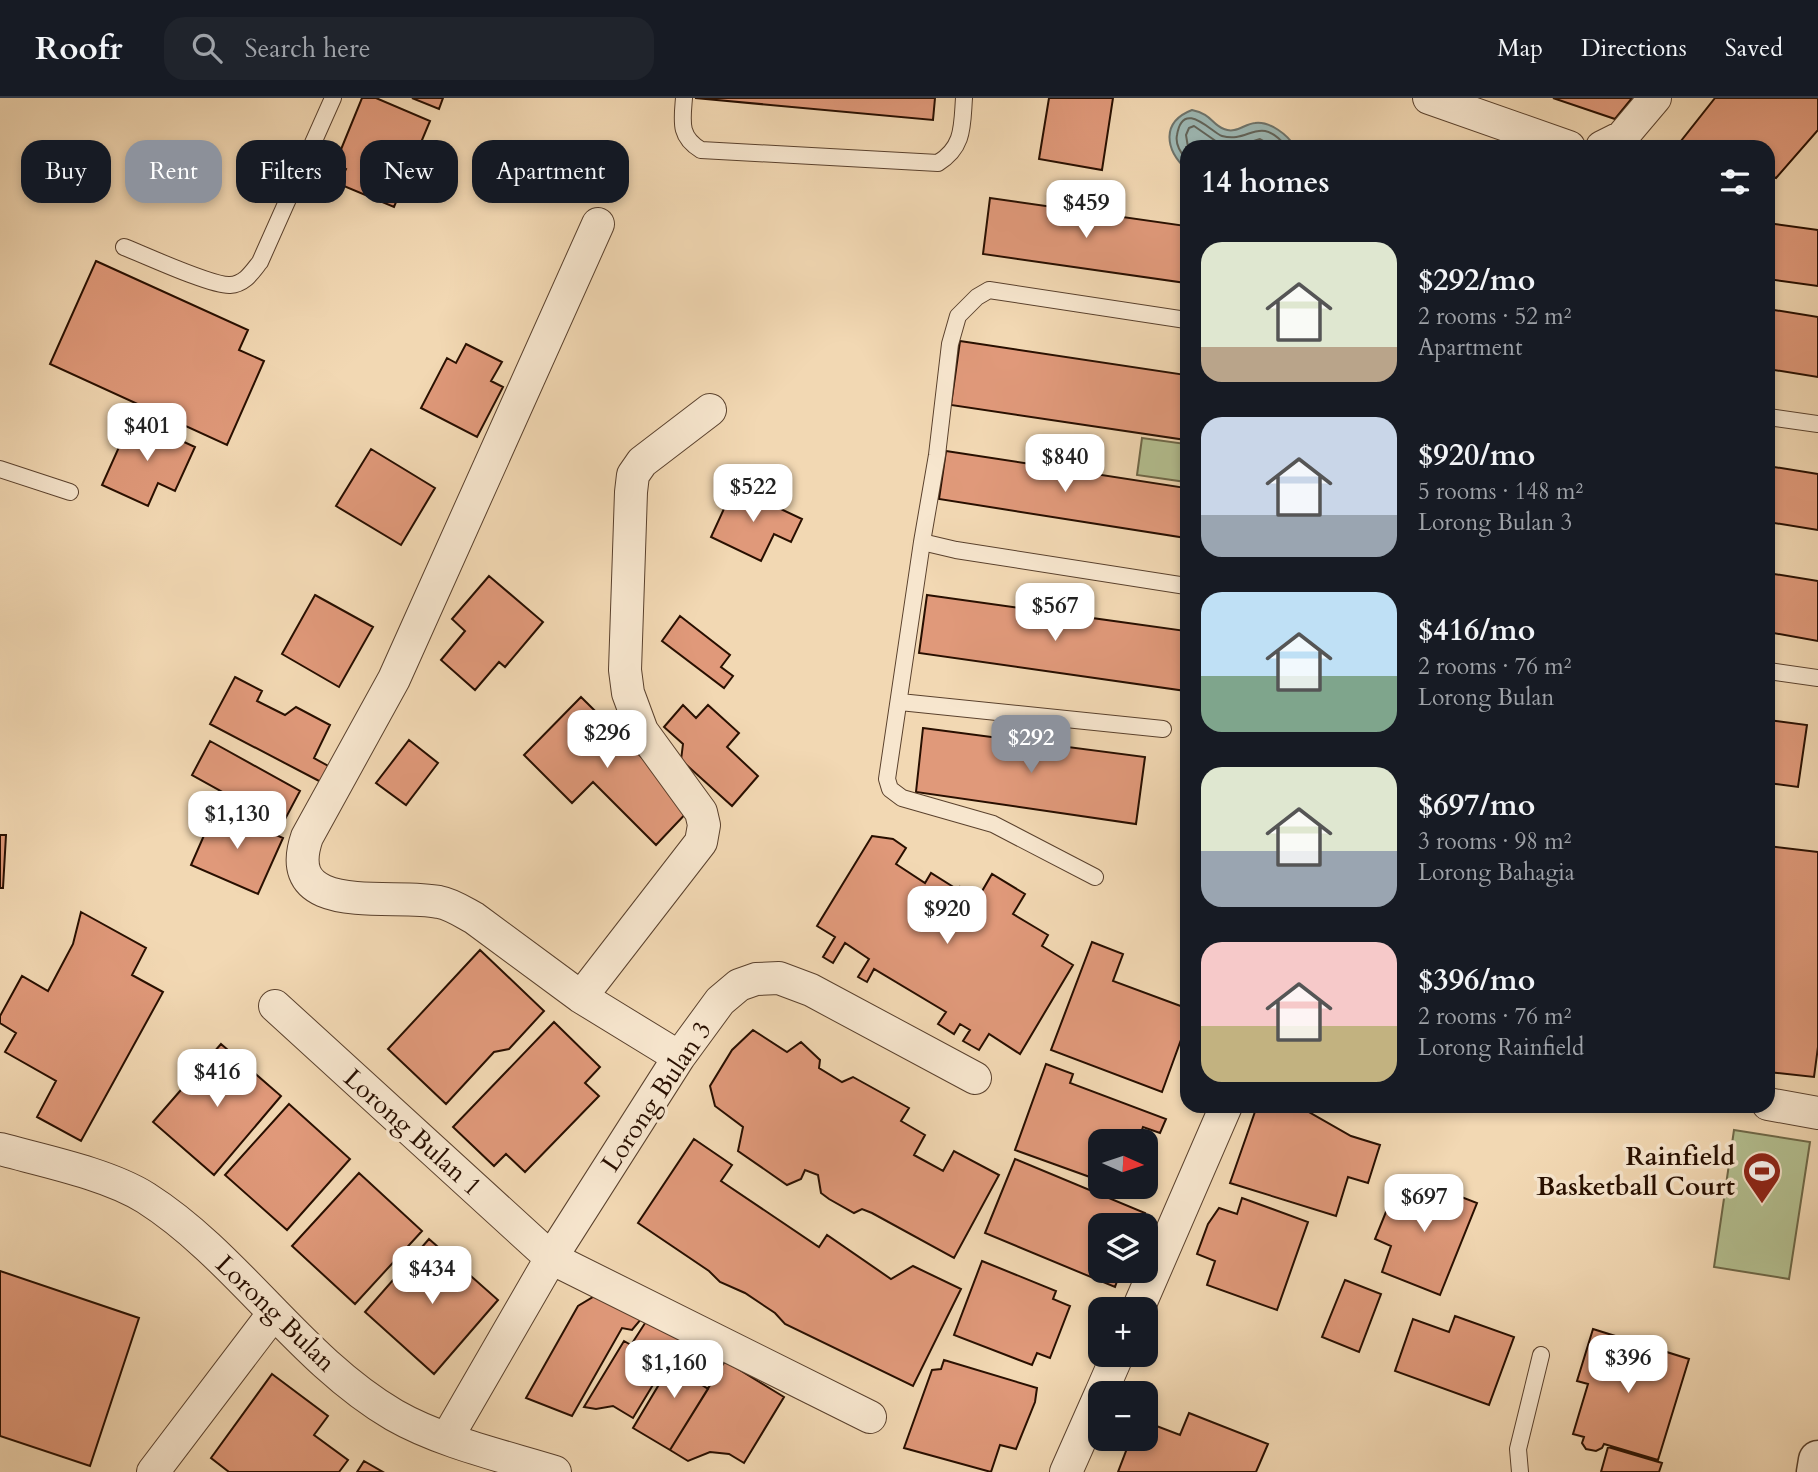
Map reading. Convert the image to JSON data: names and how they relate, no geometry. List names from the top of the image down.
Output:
{
  "streets": {
    "street": ["Lorong Bulan 3", "Lorong Bulan 1", "Lorong Bulan"]
  },
  "crossings": [
    ["Lorong Bulan 3", "Lorong Bulan 1"],
    ["Lorong Bulan 3", "Lorong Bulan"]
  ],
  "places": {
    "sports": ["Rainfield Basketball Court"]
  },
  "north": "right",
  "page": {
    "header": "Roofr",
    "search": "Search here",
    "nav": ["Map", "Directions", "Saved"],
    "chip": [
      "Buy",
      "Rent",
      "Filters",
      "New",
      "Apartment"
    ],
    "heading": "14 homes",
    "price": [
      "$459",
      "$401",
      "$840",
      "$522",
      "$567",
      "$296",
      "$292",
      "$1,130",
      "$920",
      "$416",
      "$697",
      "$434",
      "$396",
      "$1,160"
    ],
    "list": [
      {
        "name": "$292/mo",
        "note": "2 rooms · 52 m² · Apartment"
      },
      {
        "name": "$920/mo",
        "note": "5 rooms · 148 m² · Lorong Bulan 3"
      },
      {
        "name": "$416/mo",
        "note": "2 rooms · 76 m² · Lorong Bulan"
      },
      {
        "name": "$697/mo",
        "note": "3 rooms · 98 m² · Lorong Bahagia"
      },
      {
        "name": "$396/mo",
        "note": "2 rooms · 76 m² · Lorong Rainfield"
      }
    ],
    "map_buttons": ["+", "−"]
  }
}
